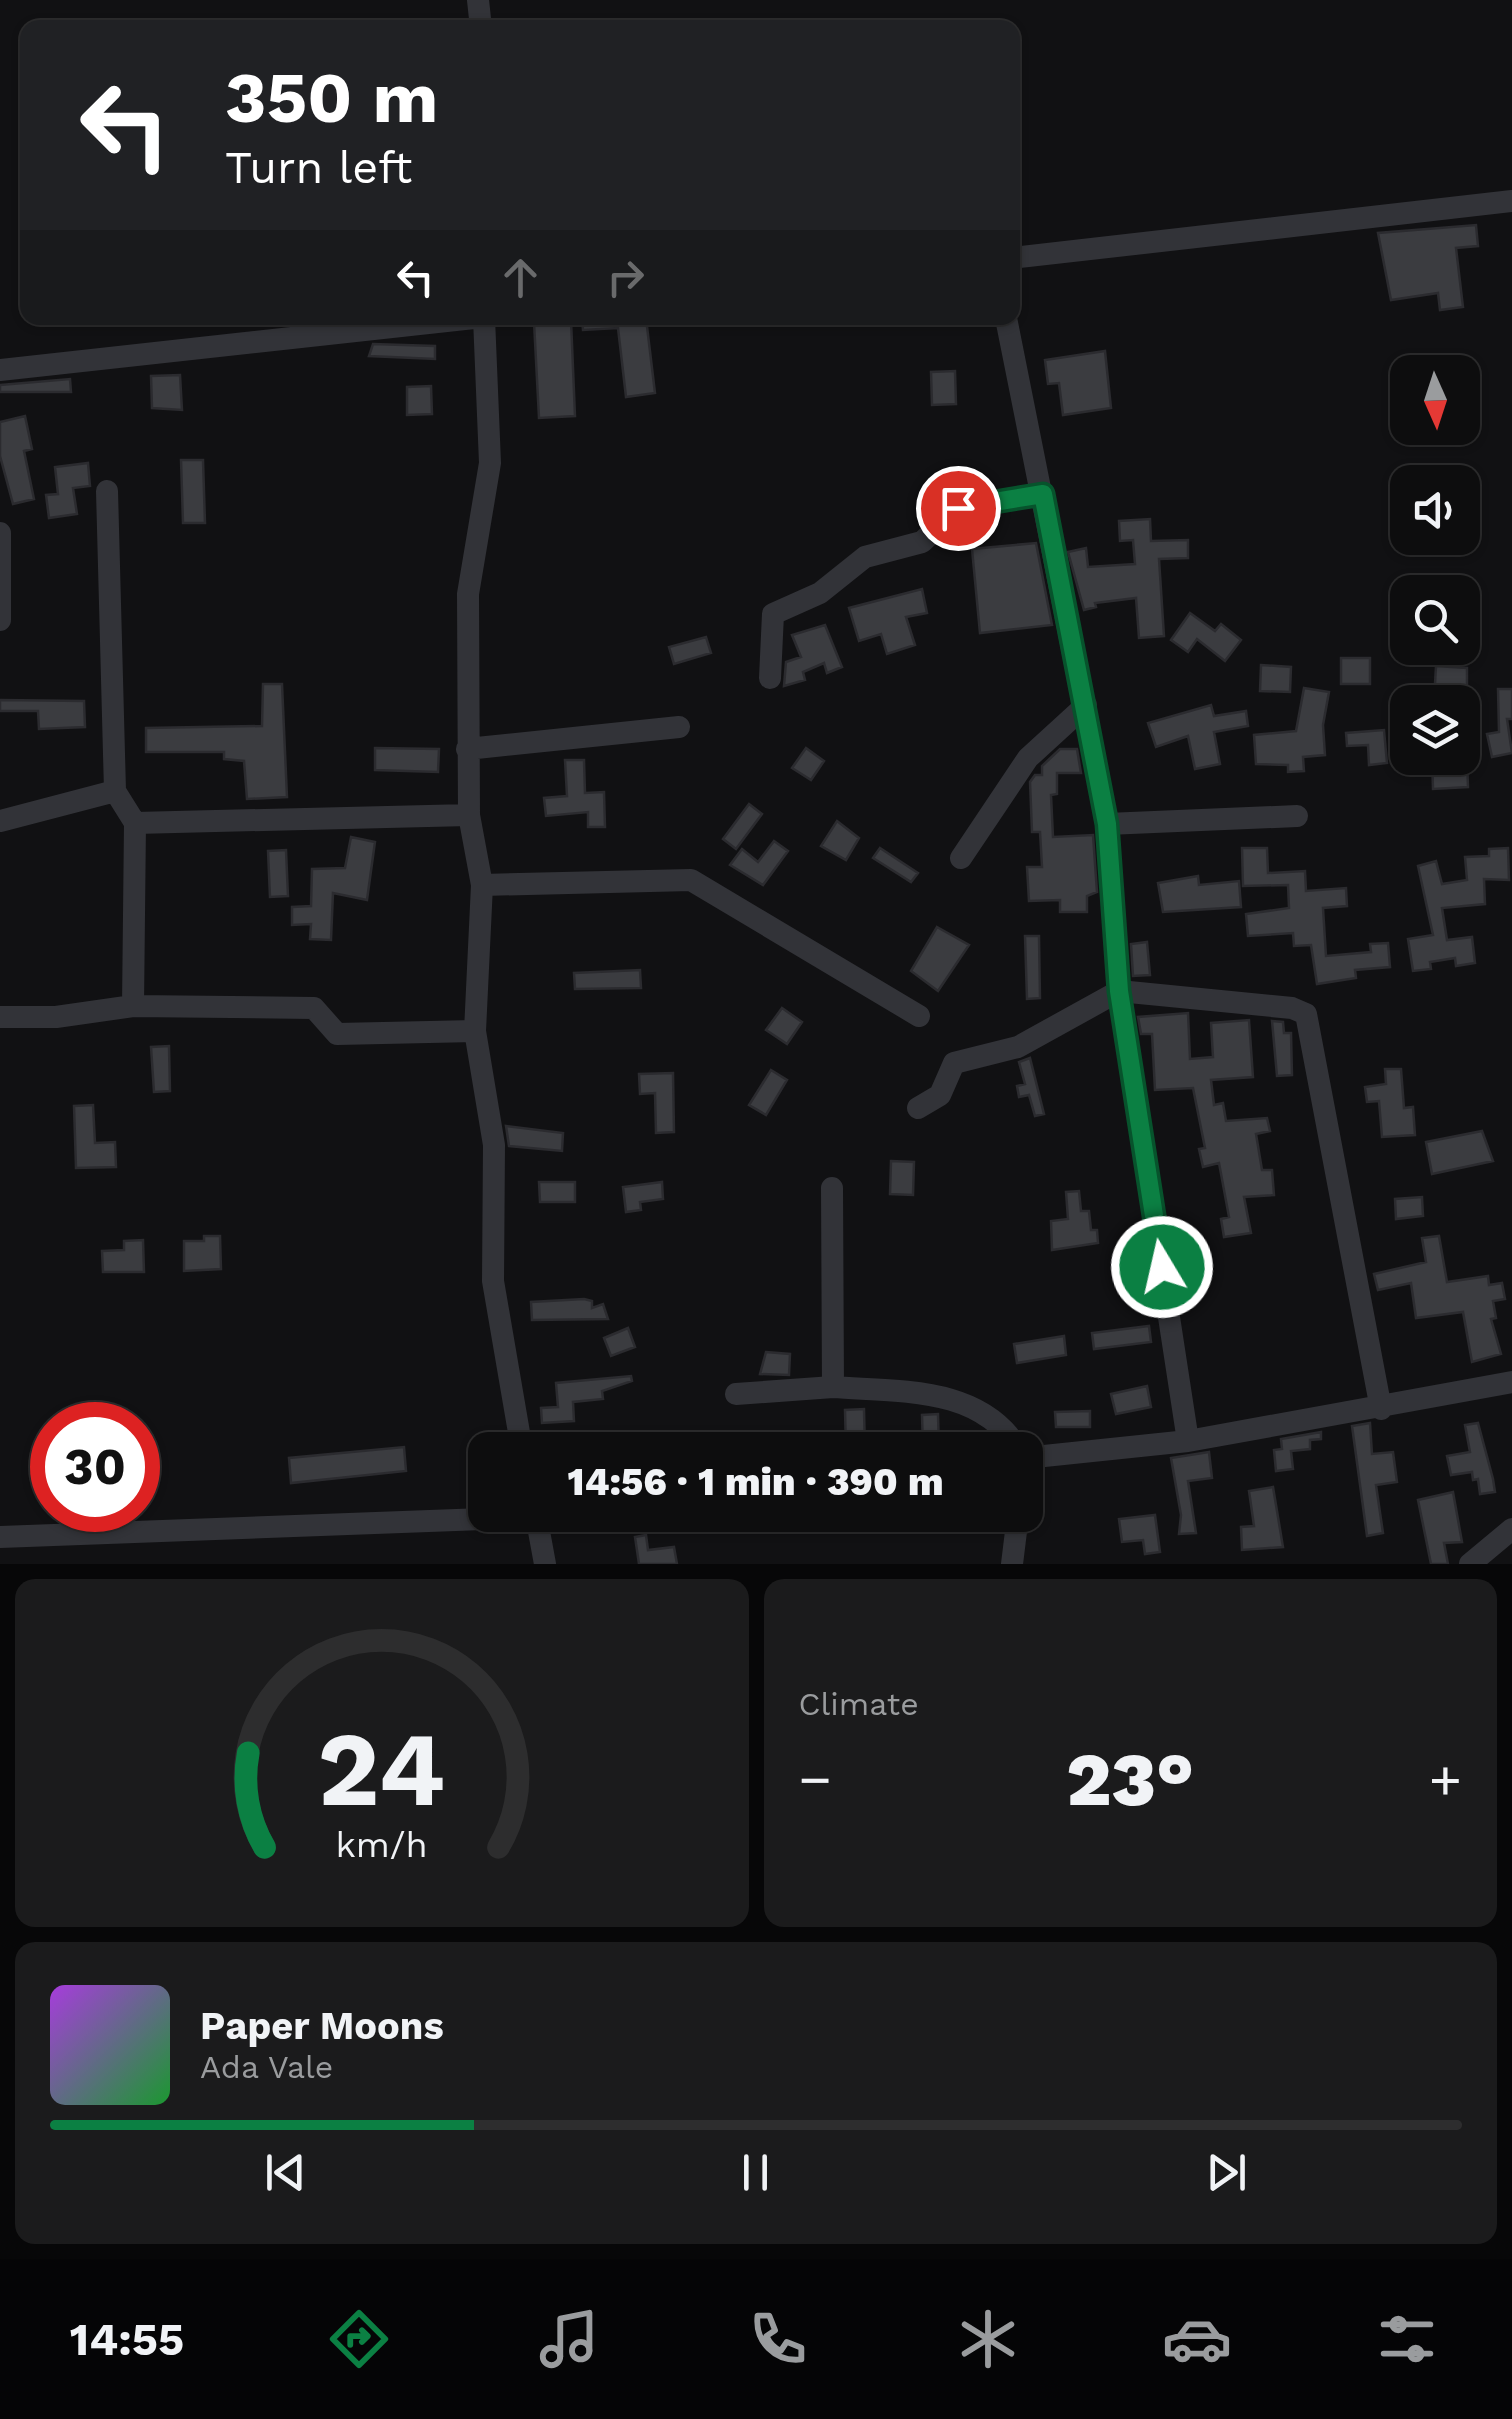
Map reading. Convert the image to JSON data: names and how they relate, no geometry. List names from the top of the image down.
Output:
{
  "north": "bottom",
  "page": {
    "turn": ["350 m", "Turn left"],
    "limit": "30",
    "trip": "14:56 · 1 min · 390 m",
    "tile": "Climate",
    "heat": ["−", "23°", "+"],
    "song": ["Paper Moons", "Ada Vale"],
    "tabs": "14:55",
    "gauge": ["24", "km/h"]
  }
}
